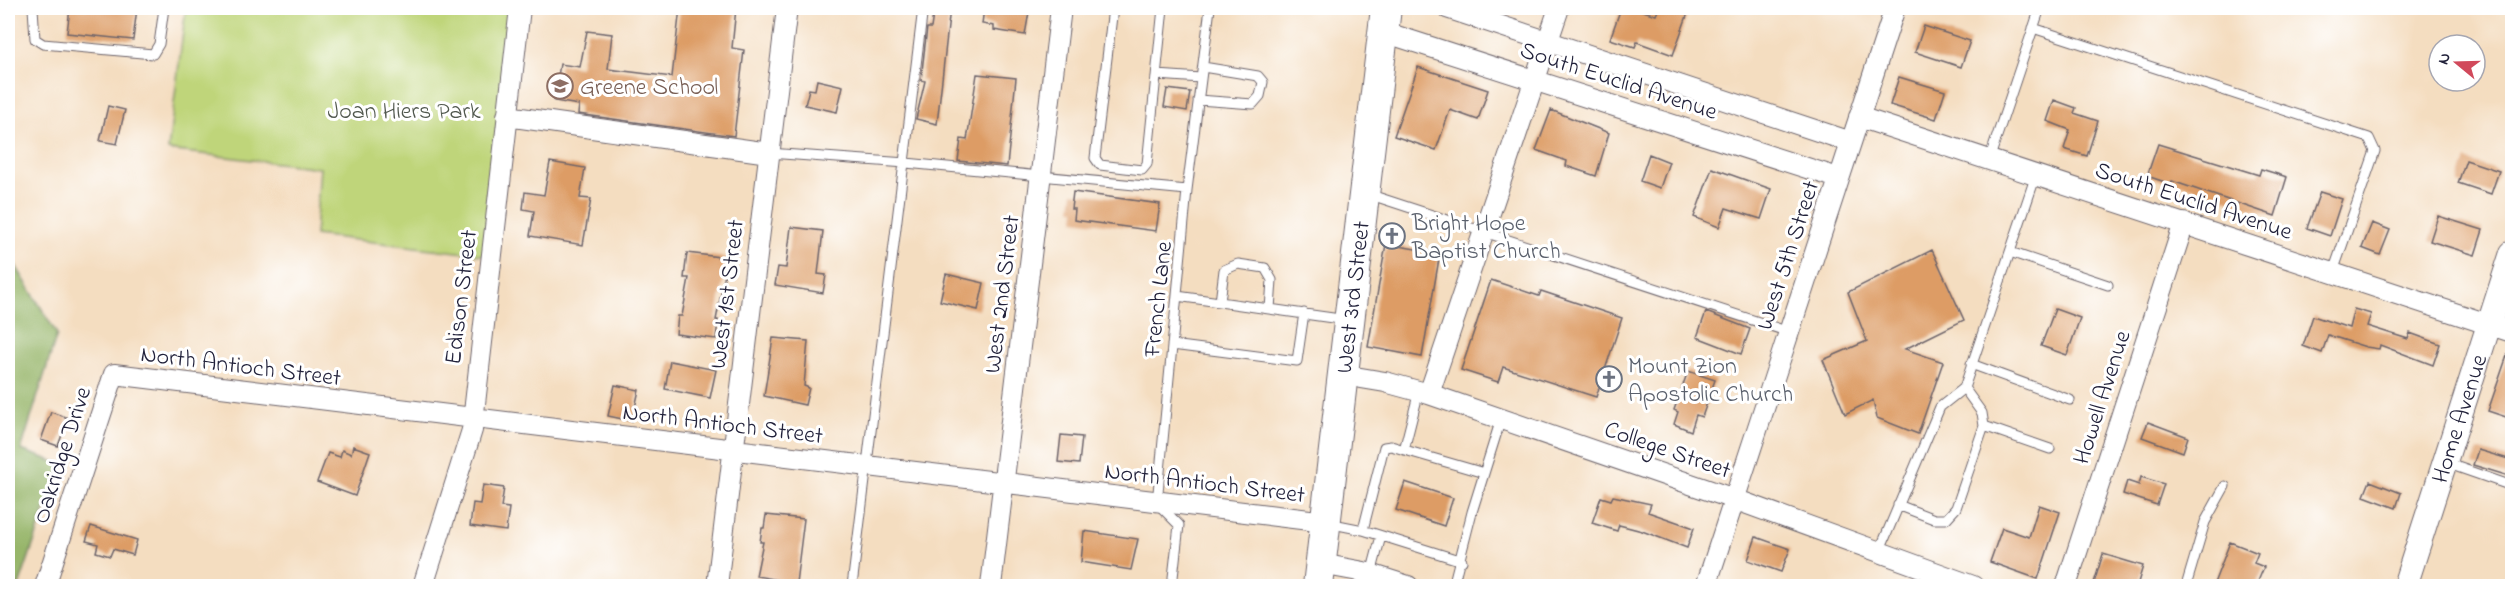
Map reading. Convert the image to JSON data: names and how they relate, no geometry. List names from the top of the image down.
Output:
{
  "streets": {
    "main road": ["West 3rd Street"],
    "street": [
      "South Euclid Avenue",
      "West 5th Street",
      "West 1st Street",
      "West 2nd Street",
      "Edison Street",
      "North Antioch Street",
      "Howell Avenue",
      "Home Avenue",
      "College Street",
      "Oakridge Drive"
    ],
    "lane": ["French Lane"]
  },
  "crossings": [
    ["South Euclid Avenue", "West 5th Street"],
    ["South Euclid Avenue", "West 3rd Street"],
    ["South Euclid Avenue", "Howell Avenue"],
    ["South Euclid Avenue", "Home Avenue"],
    ["West 5th Street", "College Street"],
    ["West 1st Street", "North Antioch Street"],
    ["West 2nd Street", "North Antioch Street"],
    ["Edison Street", "North Antioch Street"],
    ["West 3rd Street", "North Antioch Street"],
    ["West 3rd Street", "College Street"],
    ["French Lane", "North Antioch Street"],
    ["North Antioch Street", "Oakridge Drive"]
  ],
  "parks": ["Joan Hiers Park"],
  "places": {
    "school or university": ["Greene School"],
    "church": ["Bright Hope Baptist Church", "Mount Zion Apostolic Church"]
  },
  "north": "left"
}
